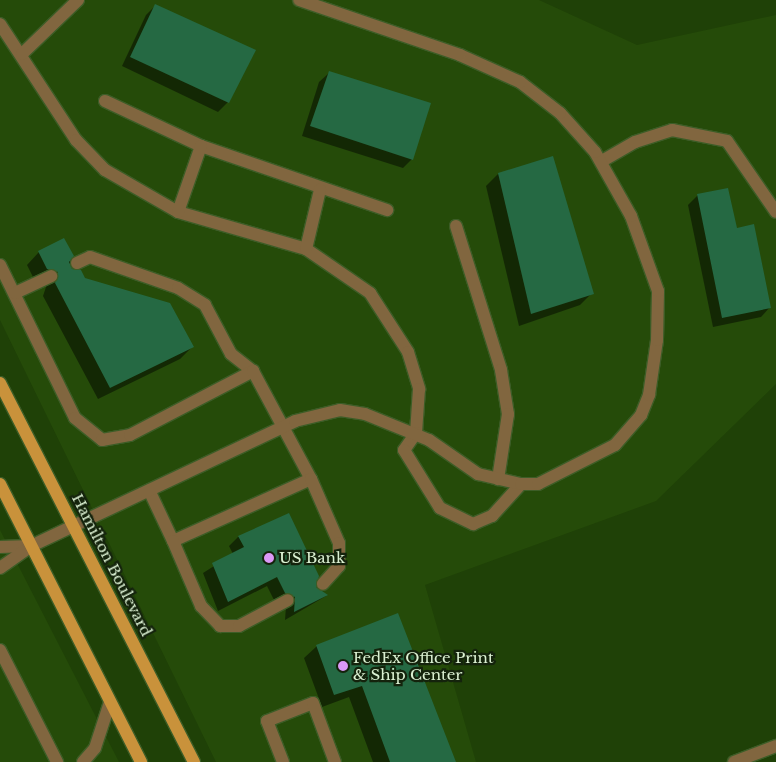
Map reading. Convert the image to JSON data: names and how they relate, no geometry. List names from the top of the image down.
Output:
{
  "streets": {
    "main road": ["Hamilton Boulevard"]
  },
  "places": ["US Bank", "FedEx Office Print & Ship Center"]
}
